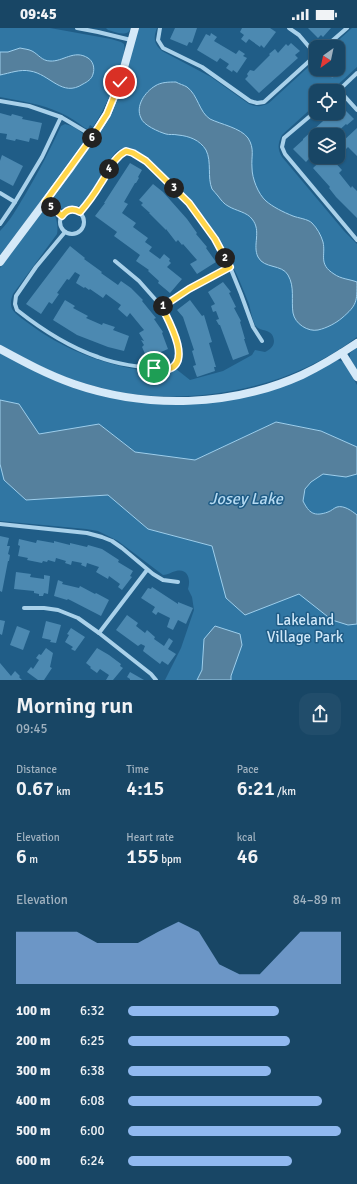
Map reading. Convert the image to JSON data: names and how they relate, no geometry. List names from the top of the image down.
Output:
{
  "water": ["Josey Lake"],
  "parks": ["Lakeland Village Park"],
  "north": "bottom left",
  "page": {
    "status": "09:45",
    "pins": [
      "6",
      "4",
      "3",
      "5",
      "2",
      "1"
    ],
    "heading": ["Morning run", "09:45"],
    "stats": [
      ["Distance", "0.67 km"],
      ["Time", "4:15"],
      ["Pace", "6:21 /km"],
      ["Elevation", "6 m"],
      ["Heart rate", "155 bpm"],
      ["kcal", "46"]
    ],
    "chart": ["Elevation", "84–89 m"],
    "list": [
      {
        "name": "100 m",
        "note": "6:32"
      },
      {
        "name": "200 m",
        "note": "6:25"
      },
      {
        "name": "300 m",
        "note": "6:38"
      },
      {
        "name": "400 m",
        "note": "6:08"
      },
      {
        "name": "500 m",
        "note": "6:00"
      },
      {
        "name": "600 m",
        "note": "6:24"
      }
    ]
  }
}
